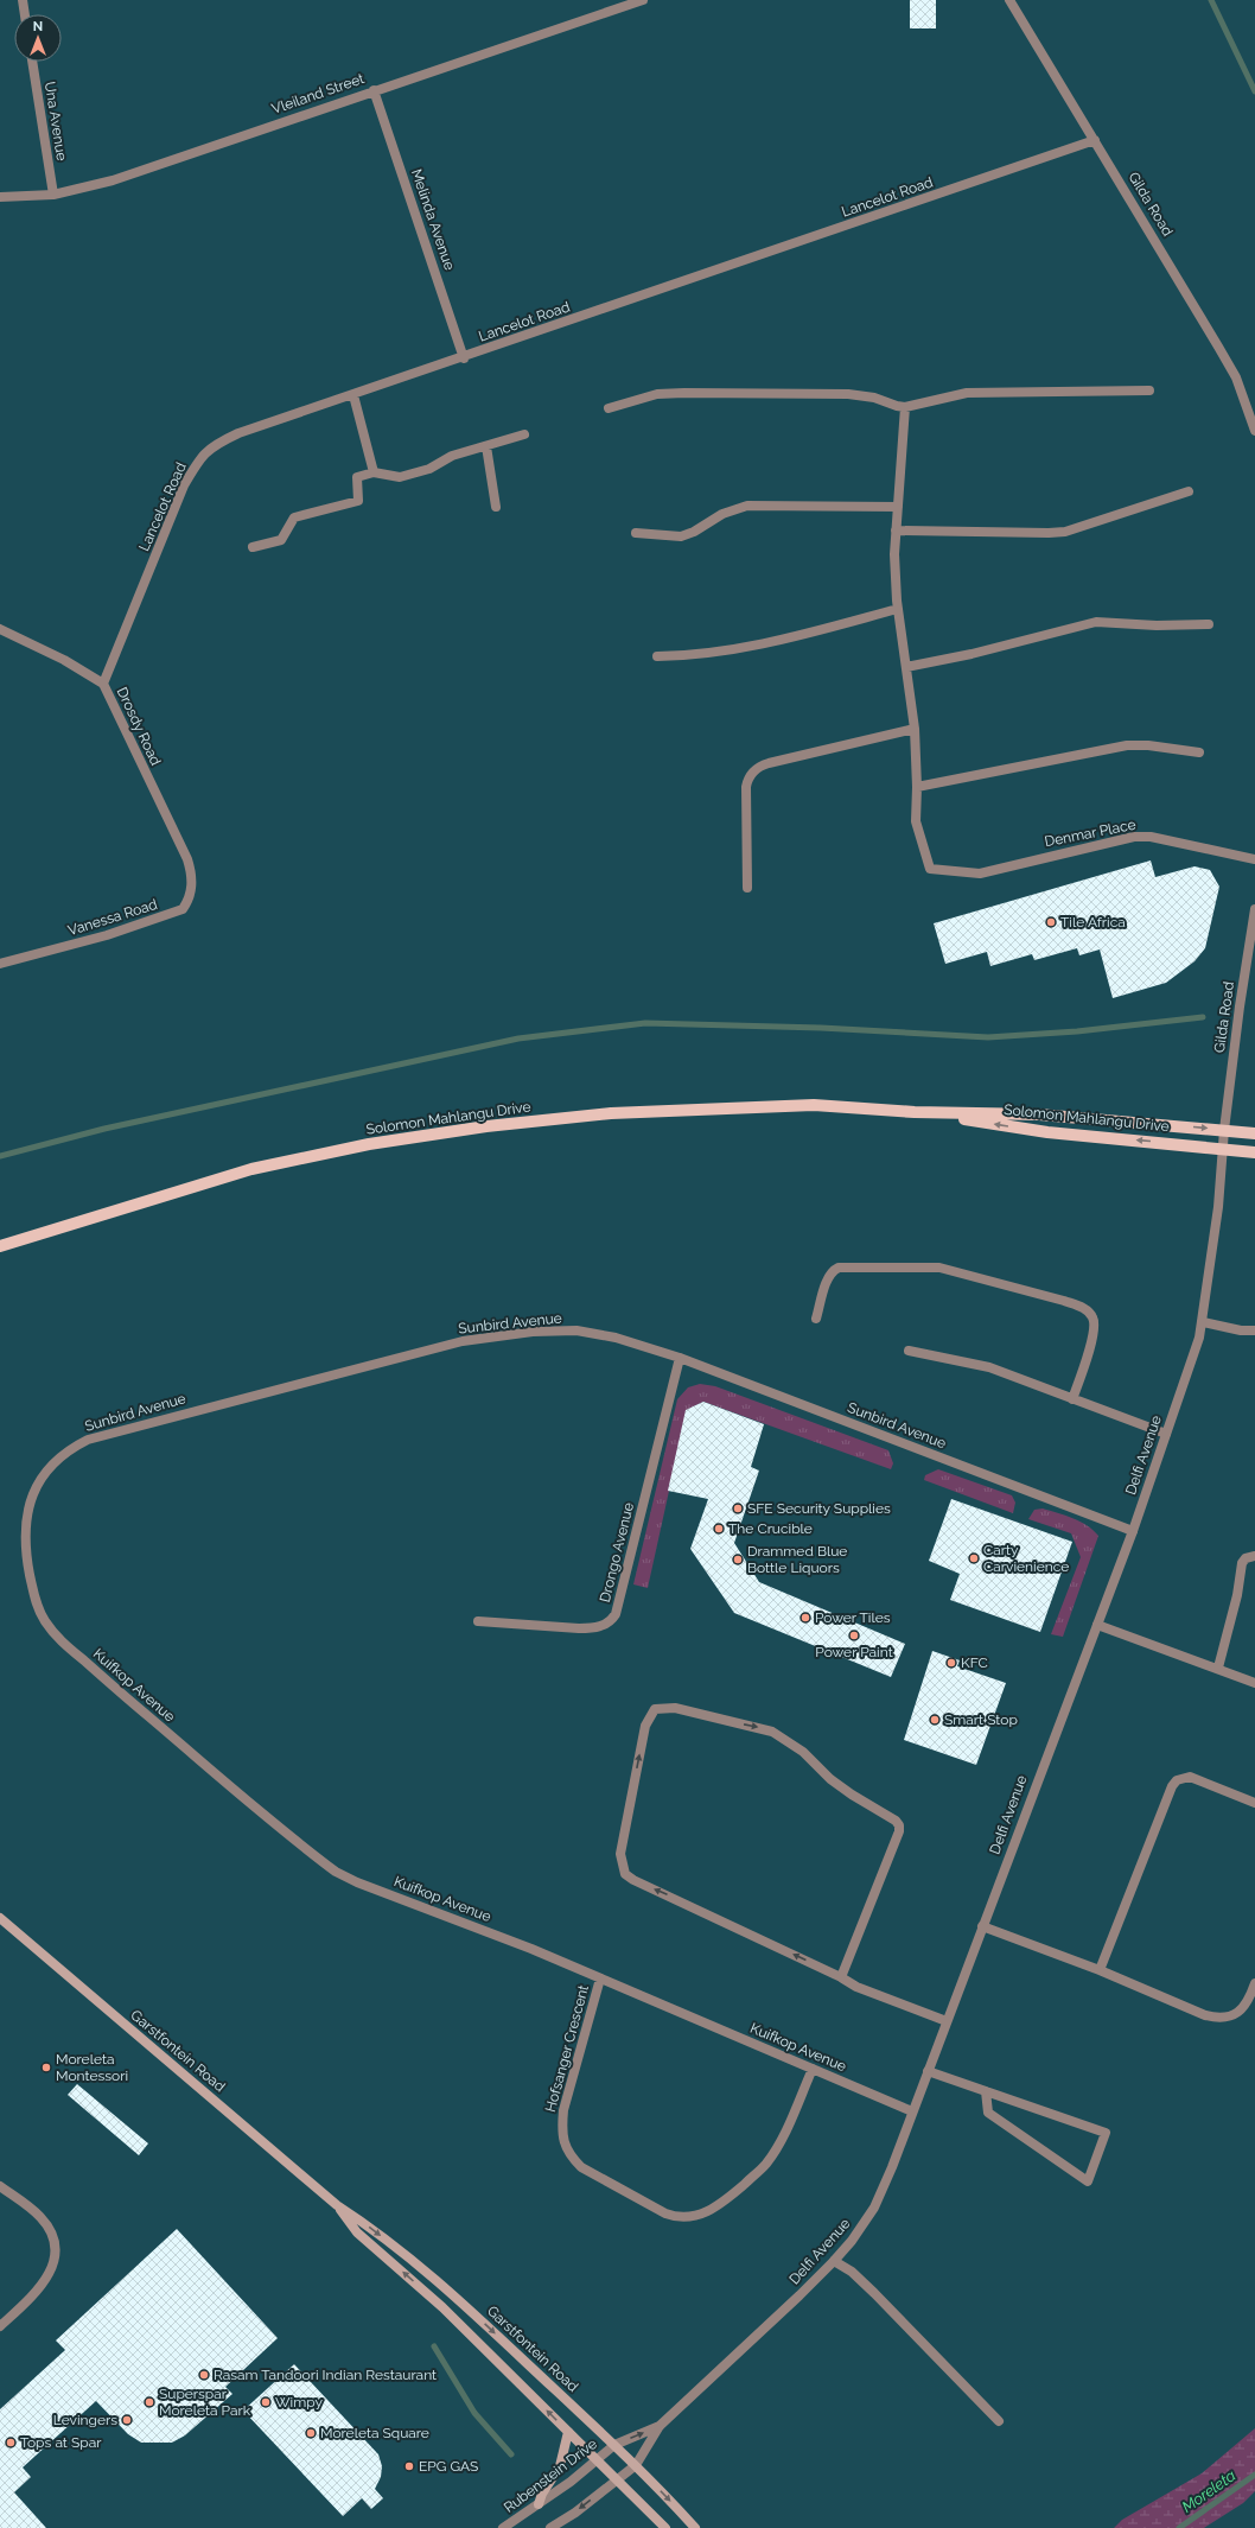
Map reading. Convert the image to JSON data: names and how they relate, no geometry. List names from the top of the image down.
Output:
{
  "streets": {
    "main road": ["Solomon Mahlangu Drive", "Garstfontein Road"],
    "street": [
      "Vleiland Street",
      "Una Avenue",
      "Lancelot Road",
      "Gilda Road",
      "Melinda Avenue",
      "Drosdy Road",
      "Denmar Place",
      "Vanessa Road",
      "Sunbird Avenue",
      "Delfi Avenue",
      "Drongo Avenue",
      "Kuifkop Avenue",
      "Hofsanger Crescent",
      "Rubenstein Drive"
    ]
  },
  "crossings": [
    ["Vleiland Street", "Una Avenue"],
    ["Vleiland Street", "Melinda Avenue"],
    ["Lancelot Road", "Gilda Road"],
    ["Lancelot Road", "Melinda Avenue"],
    ["Lancelot Road", "Drosdy Road"],
    ["Gilda Road", "Solomon Mahlangu Drive"],
    ["Gilda Road", "Delfi Avenue"],
    ["Drosdy Road", "Vanessa Road"],
    ["Solomon Mahlangu Drive", "Delfi Avenue"],
    ["Sunbird Avenue", "Delfi Avenue"],
    ["Sunbird Avenue", "Drongo Avenue"],
    ["Sunbird Avenue", "Kuifkop Avenue"],
    ["Delfi Avenue", "Kuifkop Avenue"],
    ["Delfi Avenue", "Garstfontein Road"],
    ["Delfi Avenue", "Rubenstein Drive"],
    ["Kuifkop Avenue", "Hofsanger Crescent"],
    ["Garstfontein Road", "Rubenstein Drive"]
  ],
  "water": ["Moreleta"],
  "places": [
    "Tile Africa",
    "SFE Security Supplies",
    "The Crucible",
    "Carty Carvienience",
    "Drammed Blue Bottle Liquors",
    "Power Tiles",
    "Power Paint",
    "KFC",
    "Smart Stop",
    "Moreleta Montessori",
    "Rasam Tandoori Indian Restaurant",
    "Superspar Moreleta Park",
    "Wimpy",
    "Levingers",
    "Moreleta Square",
    "Tops at Spar",
    "EPG GAS"
  ],
  "north": "top"
}
